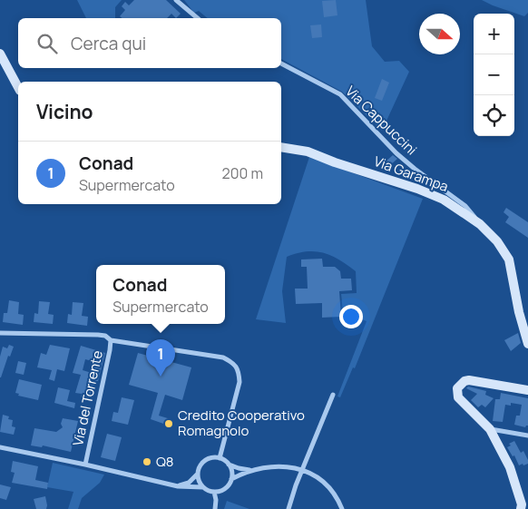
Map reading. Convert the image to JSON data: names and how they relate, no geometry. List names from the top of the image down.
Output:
{
  "streets": {
    "street": ["Via Cappuccini", "Via Garampa", "Via del Torrente"]
  },
  "crossings": [
    ["Via Cappuccini", "Via Garampa"]
  ],
  "places": ["Credito Cooperativo Romagnolo", "Q8"],
  "north": "right",
  "page": {
    "map_buttons": ["+", "−"],
    "search": "Cerca qui",
    "heading": "Vicino",
    "list": [
      {
        "mark": "1",
        "name": "Conad",
        "note": "Supermercato",
        "value": "200 m"
      }
    ],
    "popup": ["Conad", "Supermercato"],
    "pins": "1"
  }
}
